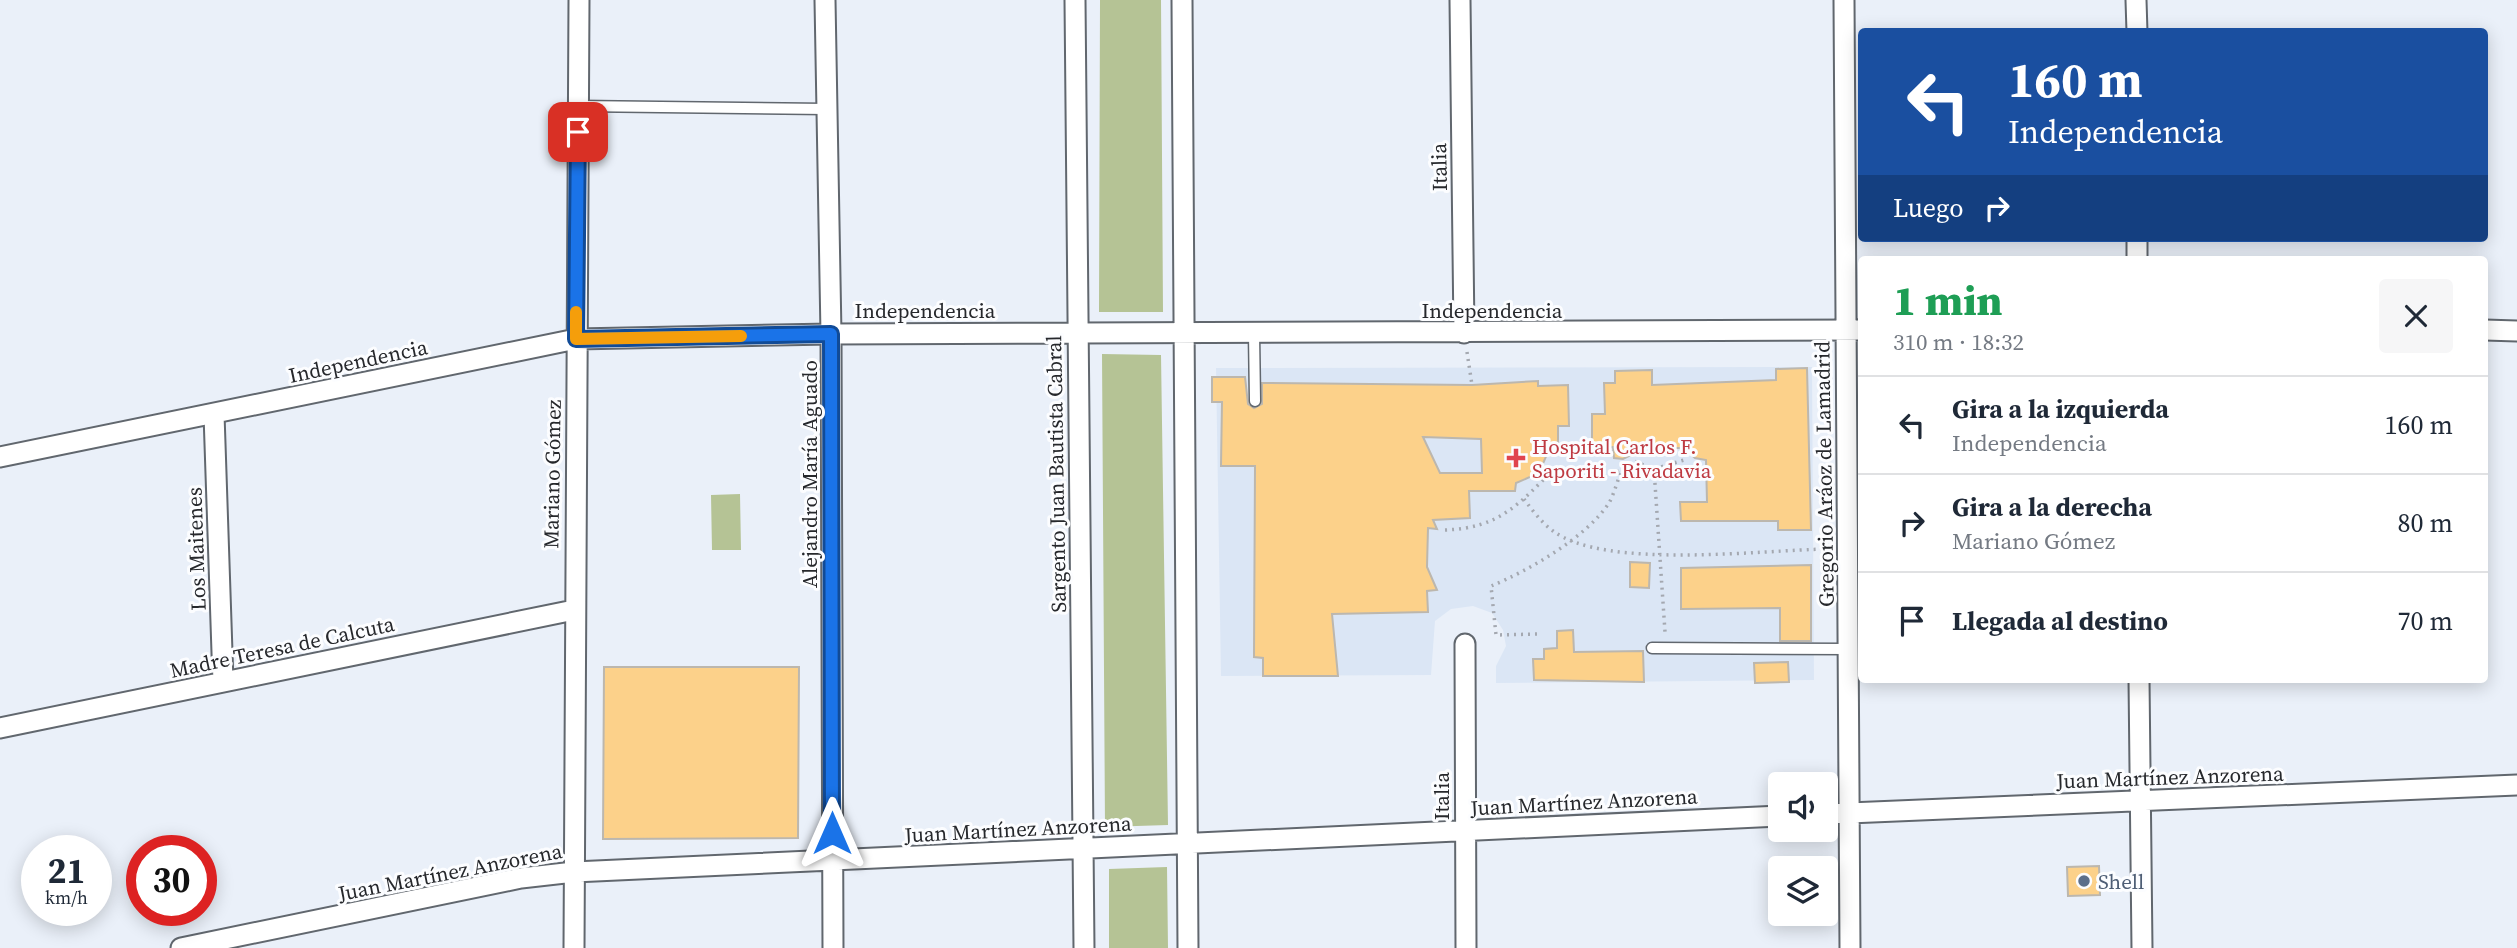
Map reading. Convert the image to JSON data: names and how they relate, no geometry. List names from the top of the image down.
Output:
{
  "streets": {
    "street": [
      "Italia",
      "Independencia",
      "Mariano Gómez",
      "Alejandro María Aguado",
      "Sargento Juan Bautista Cabral",
      "Gregorio Aráoz de Lamadrid",
      "Los Maitenes",
      "Madre Teresa de Calcuta",
      "Juan Martínez Anzorena"
    ]
  },
  "crossings": [
    ["Italia", "Independencia"],
    ["Italia", "Juan Martínez Anzorena"],
    ["Independencia", "Mariano Gómez"],
    ["Independencia", "Alejandro María Aguado"],
    ["Independencia", "Sargento Juan Bautista Cabral"],
    ["Independencia", "Gregorio Aráoz de Lamadrid"],
    ["Independencia", "Los Maitenes"],
    ["Mariano Gómez", "Madre Teresa de Calcuta"],
    ["Mariano Gómez", "Juan Martínez Anzorena"],
    ["Alejandro María Aguado", "Juan Martínez Anzorena"],
    ["Sargento Juan Bautista Cabral", "Juan Martínez Anzorena"],
    ["Gregorio Aráoz de Lamadrid", "Juan Martínez Anzorena"],
    ["Los Maitenes", "Madre Teresa de Calcuta"]
  ],
  "places": {
    "health": ["Hospital Carlos F. Saporiti - Rivadavia"],
    "other": ["Shell"]
  },
  "page": {
    "turn": ["160 m", "Independencia"],
    "then": "Luego",
    "heading": ["1 min", "310 m · 18:32"],
    "list": [
      {
        "name": "Gira a la izquierda",
        "note": "Independencia",
        "value": "160 m"
      },
      {
        "name": "Gira a la derecha",
        "note": "Mariano Gómez",
        "value": "80 m"
      },
      {
        "name": "Llegada al destino",
        "value": "70 m"
      }
    ],
    "speed": "21 km/h",
    "limit": "30"
  }
}
